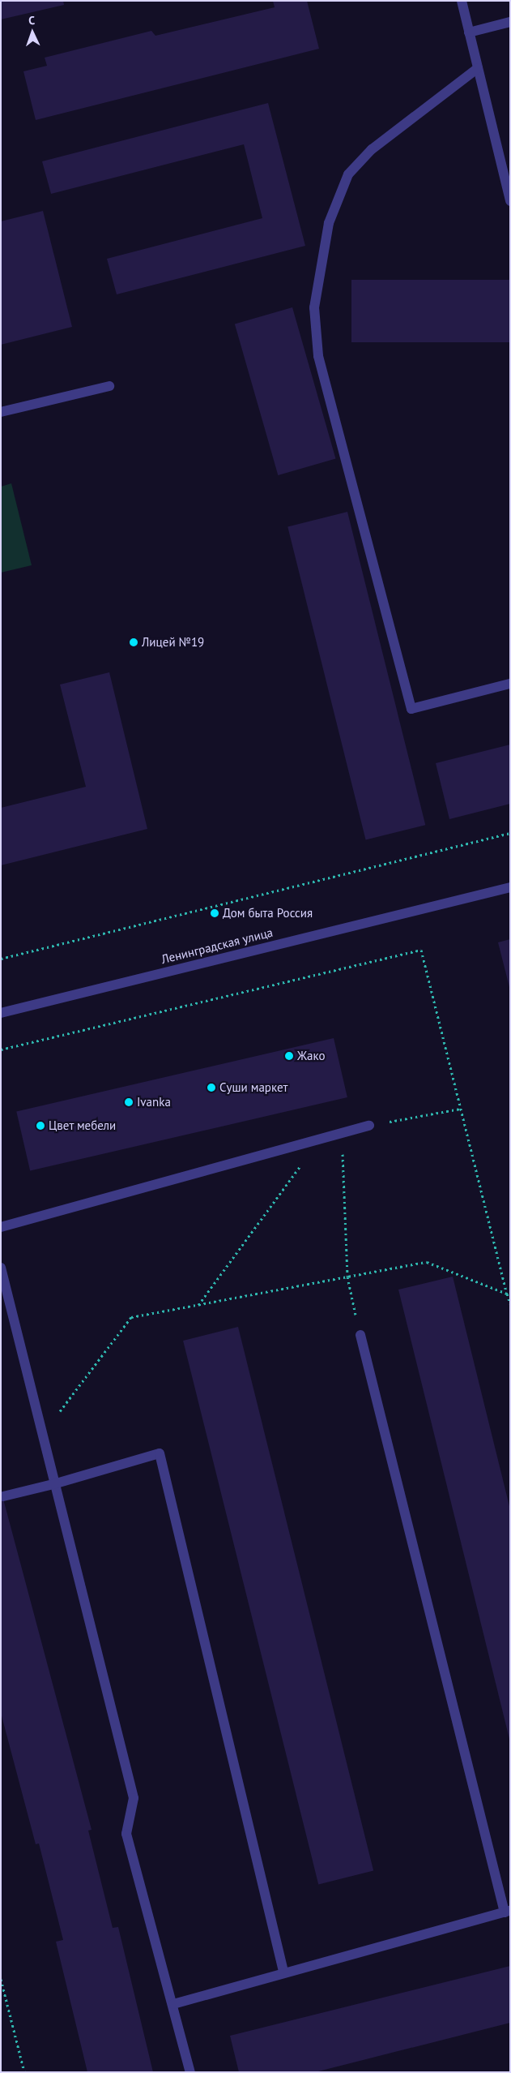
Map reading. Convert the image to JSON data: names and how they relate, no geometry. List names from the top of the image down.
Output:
{
  "streets": {
    "street": ["Ленинградская улица"]
  },
  "places": [
    "Лицей №19",
    "Дом быта Россия",
    "Жако",
    "Суши маркет",
    "Ivanka",
    "Цвет мебели"
  ],
  "north": "top"
}
